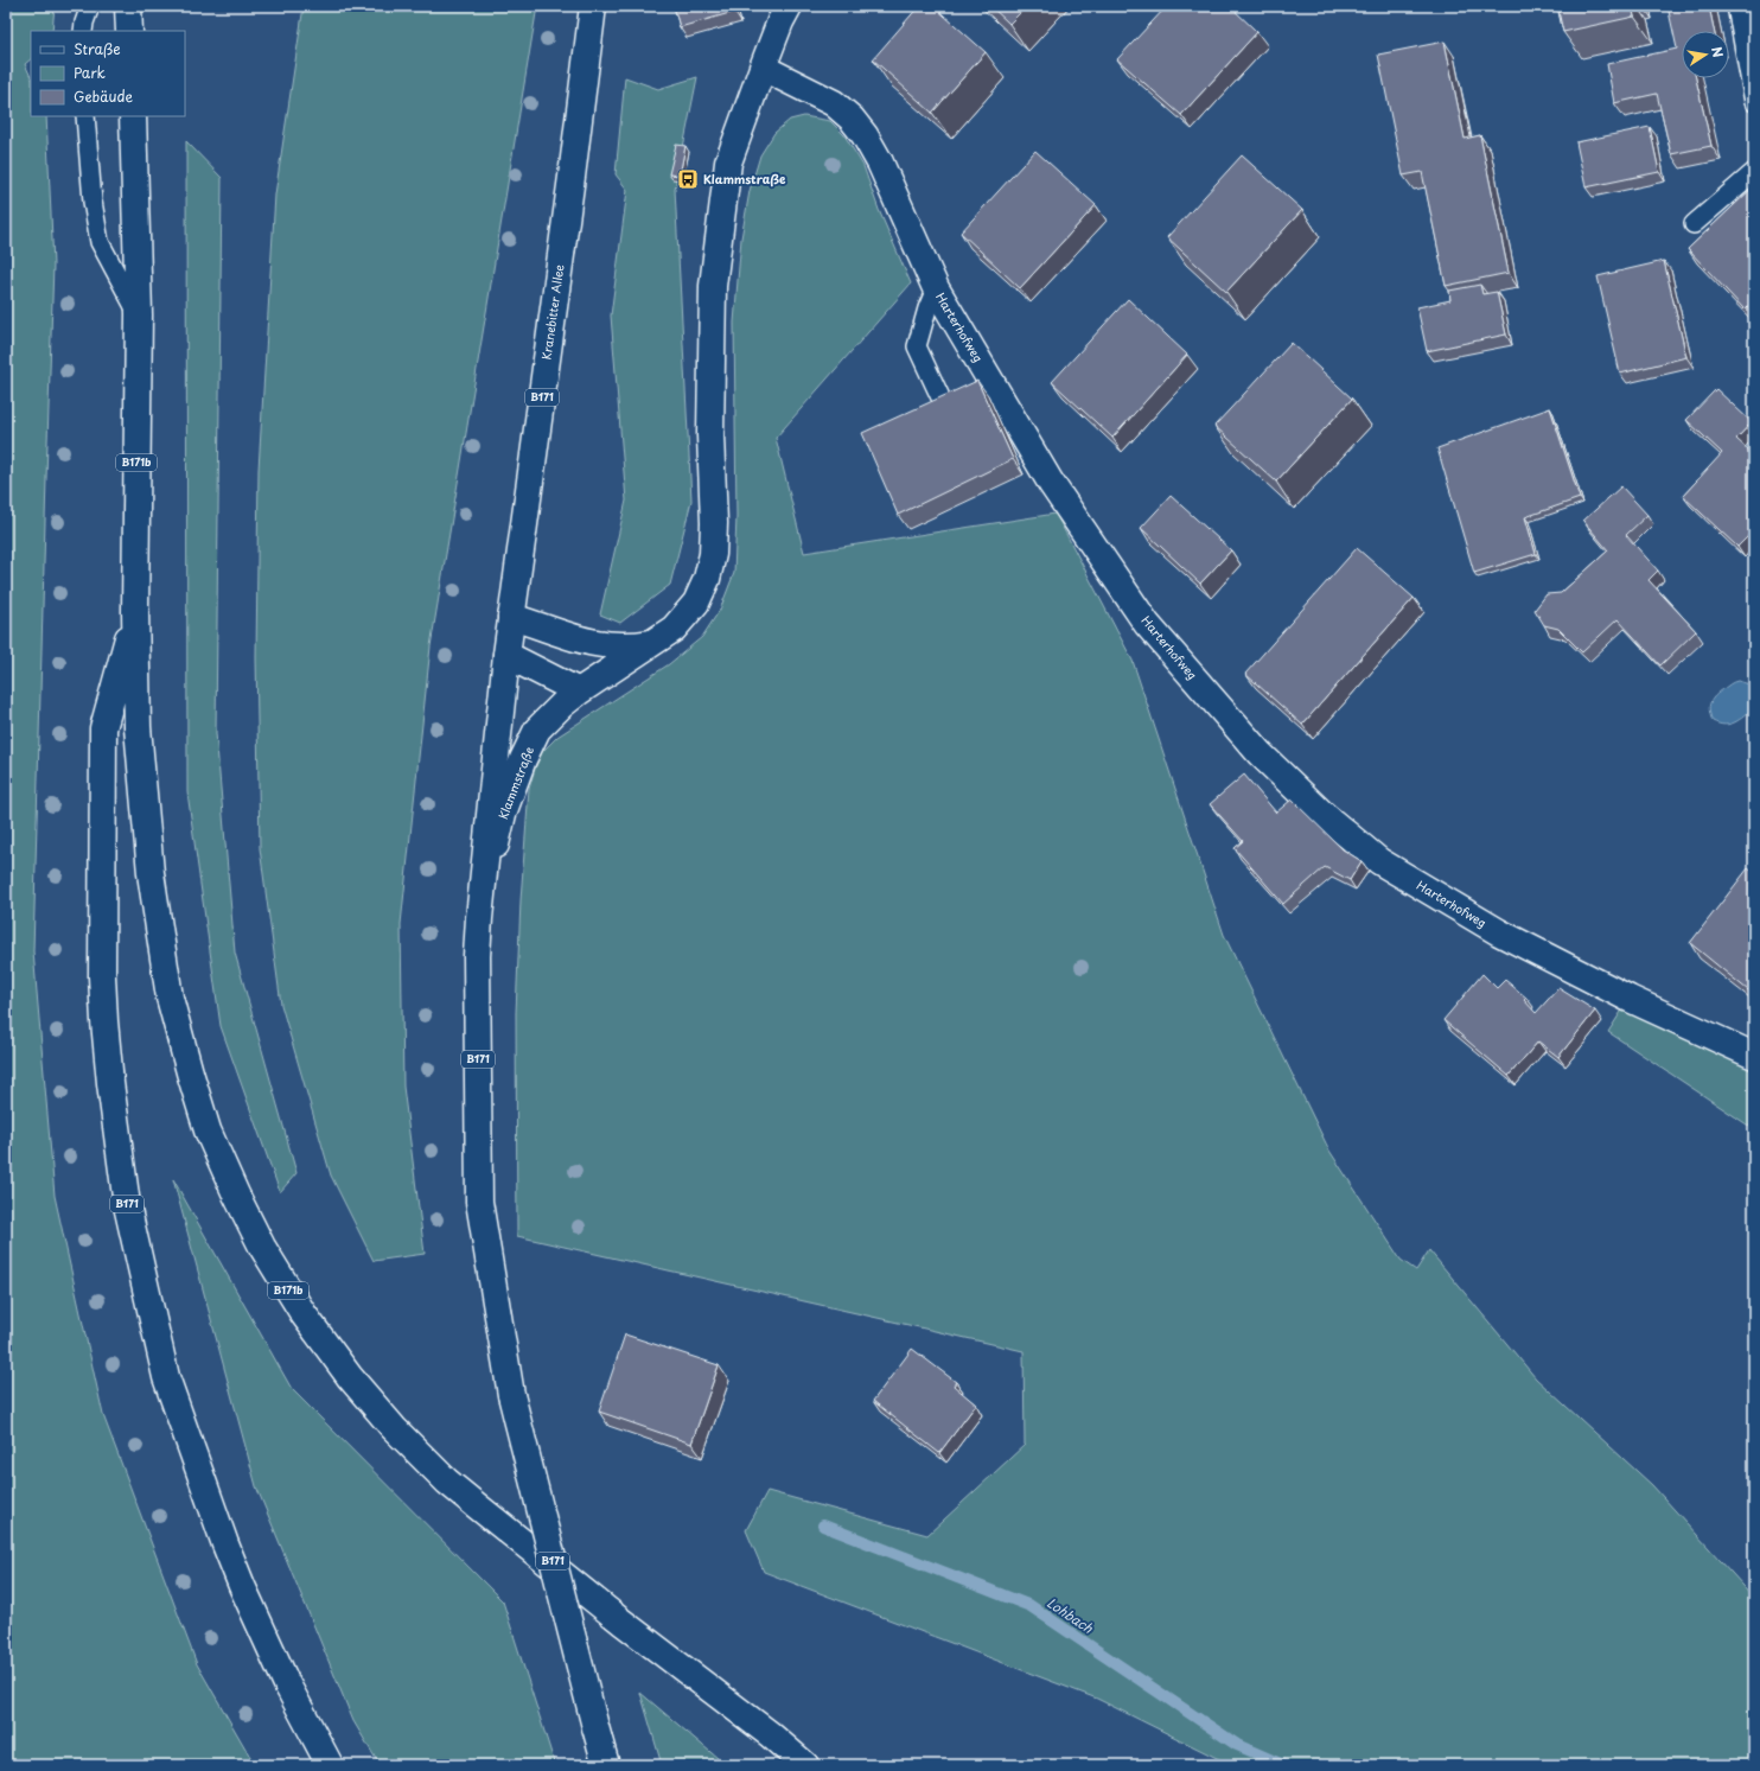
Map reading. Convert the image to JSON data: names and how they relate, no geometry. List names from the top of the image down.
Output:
{
  "streets": {
    "main road": [
      "Kranebitter Allee",
      "Harterhofweg",
      "B171",
      "B171b",
      "Klammstraße"
    ]
  },
  "crossings": [
    ["Kranebitter Allee", "B171"],
    ["Kranebitter Allee", "Klammstraße"],
    ["Harterhofweg", "Klammstraße"],
    ["B171", "B171b"],
    ["B171", "Klammstraße"]
  ],
  "water": ["Lohbach"],
  "places": {
    "bus stop": ["Klammstraße"]
  },
  "legend": ["Straße", "Park", "Gebäude"],
  "north": "right"
}
